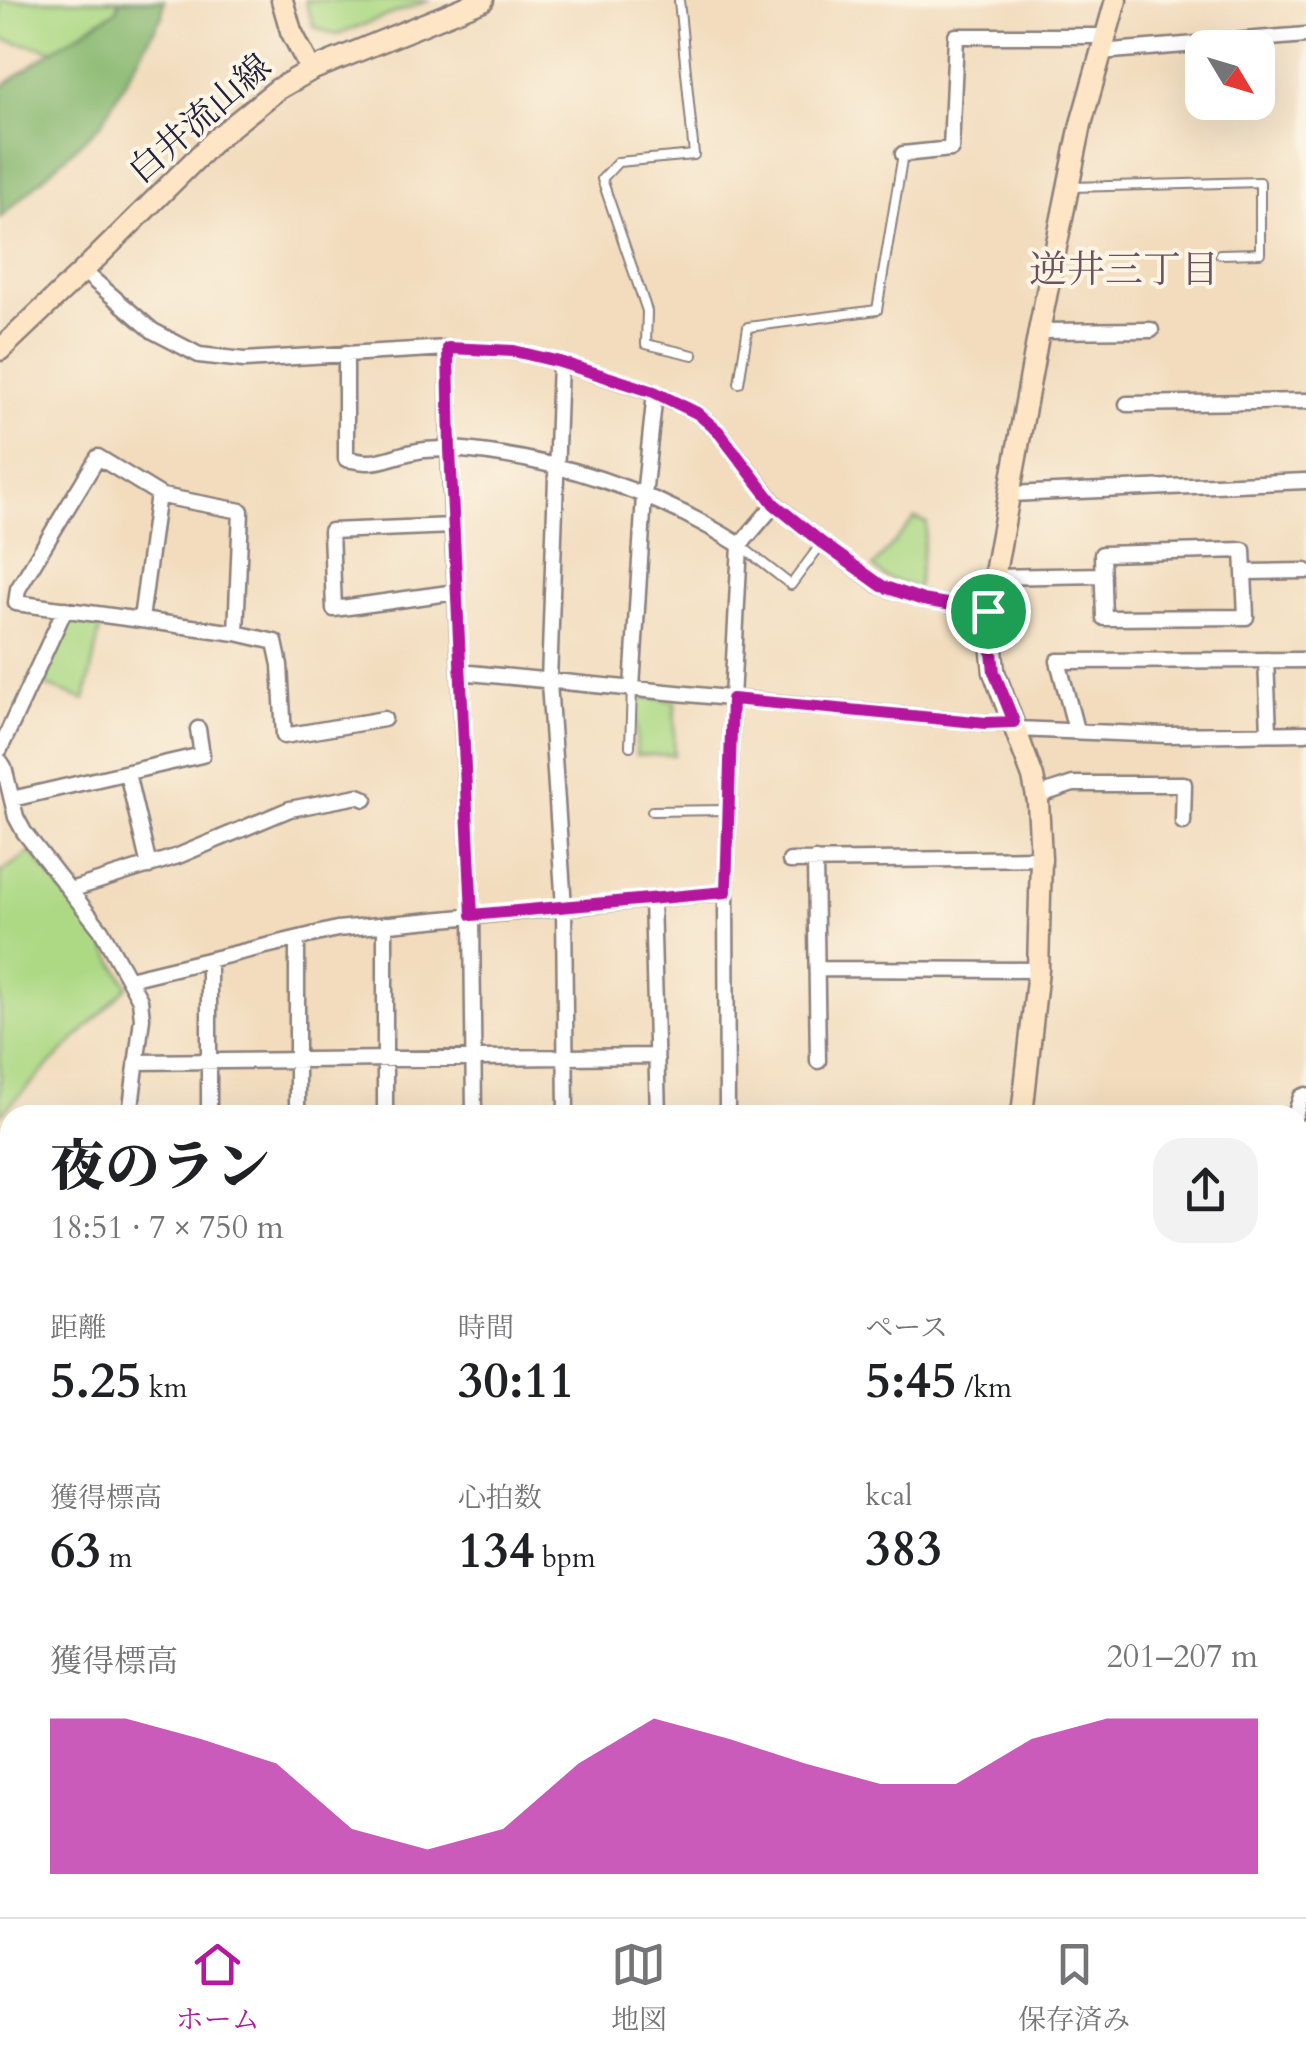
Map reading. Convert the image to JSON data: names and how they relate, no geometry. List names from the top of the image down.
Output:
{
  "streets": {
    "street": ["白井流山線"]
  },
  "districts": ["逆井三丁目"],
  "north": "bottom right",
  "page": {
    "heading": ["夜のラン", "18:51 · 7 × 750 m"],
    "stats": [
      ["距離", "5.25 km"],
      ["時間", "30:11"],
      ["ペース", "5:45 /km"],
      ["獲得標高", "63 m"],
      ["心拍数", "134 bpm"],
      ["kcal", "383"]
    ],
    "chart": ["獲得標高", "201–207 m"],
    "tabs": ["ホーム", "地図", "保存済み"]
  }
}
